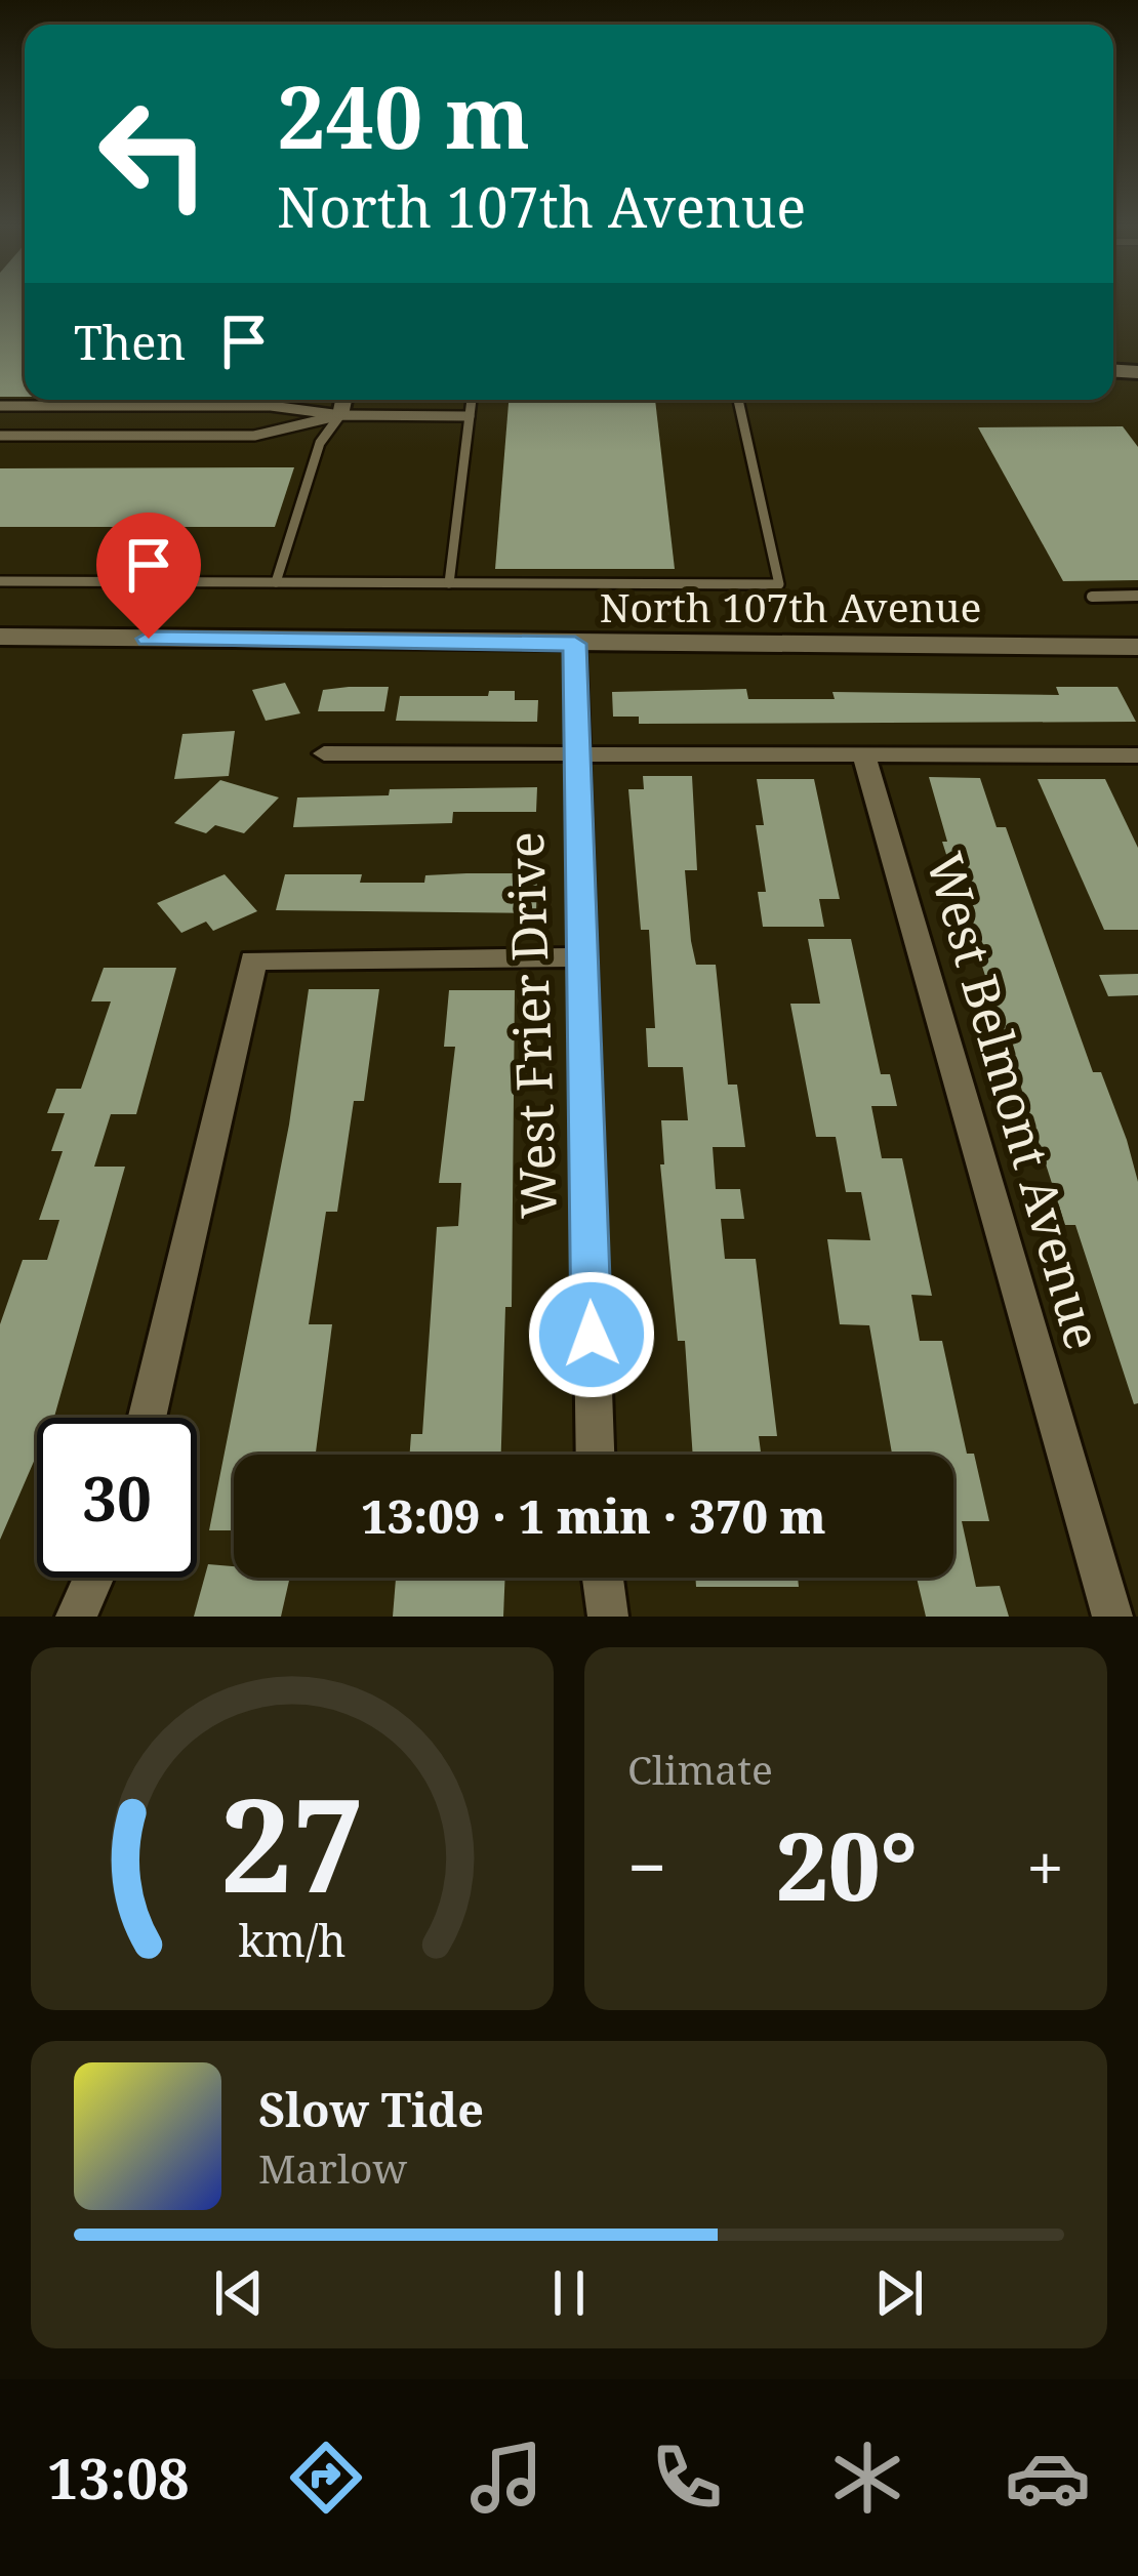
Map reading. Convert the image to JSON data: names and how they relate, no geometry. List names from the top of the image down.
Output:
{
  "streets": {
    "street": ["North 107th Avenue", "West Frier Drive", "West Belmont Avenue"]
  },
  "crossings": [
    ["North 107th Avenue", "West Frier Drive"]
  ],
  "page": {
    "turn": ["240 m", "North 107th Avenue"],
    "then": "Then",
    "limit": "30",
    "trip": "13:09 · 1 min · 370 m",
    "tile": "Climate",
    "heat": ["−", "20°", "+"],
    "song": ["Slow Tide", "Marlow"],
    "tabs": "13:08",
    "gauge": ["27", "km/h"]
  }
}
